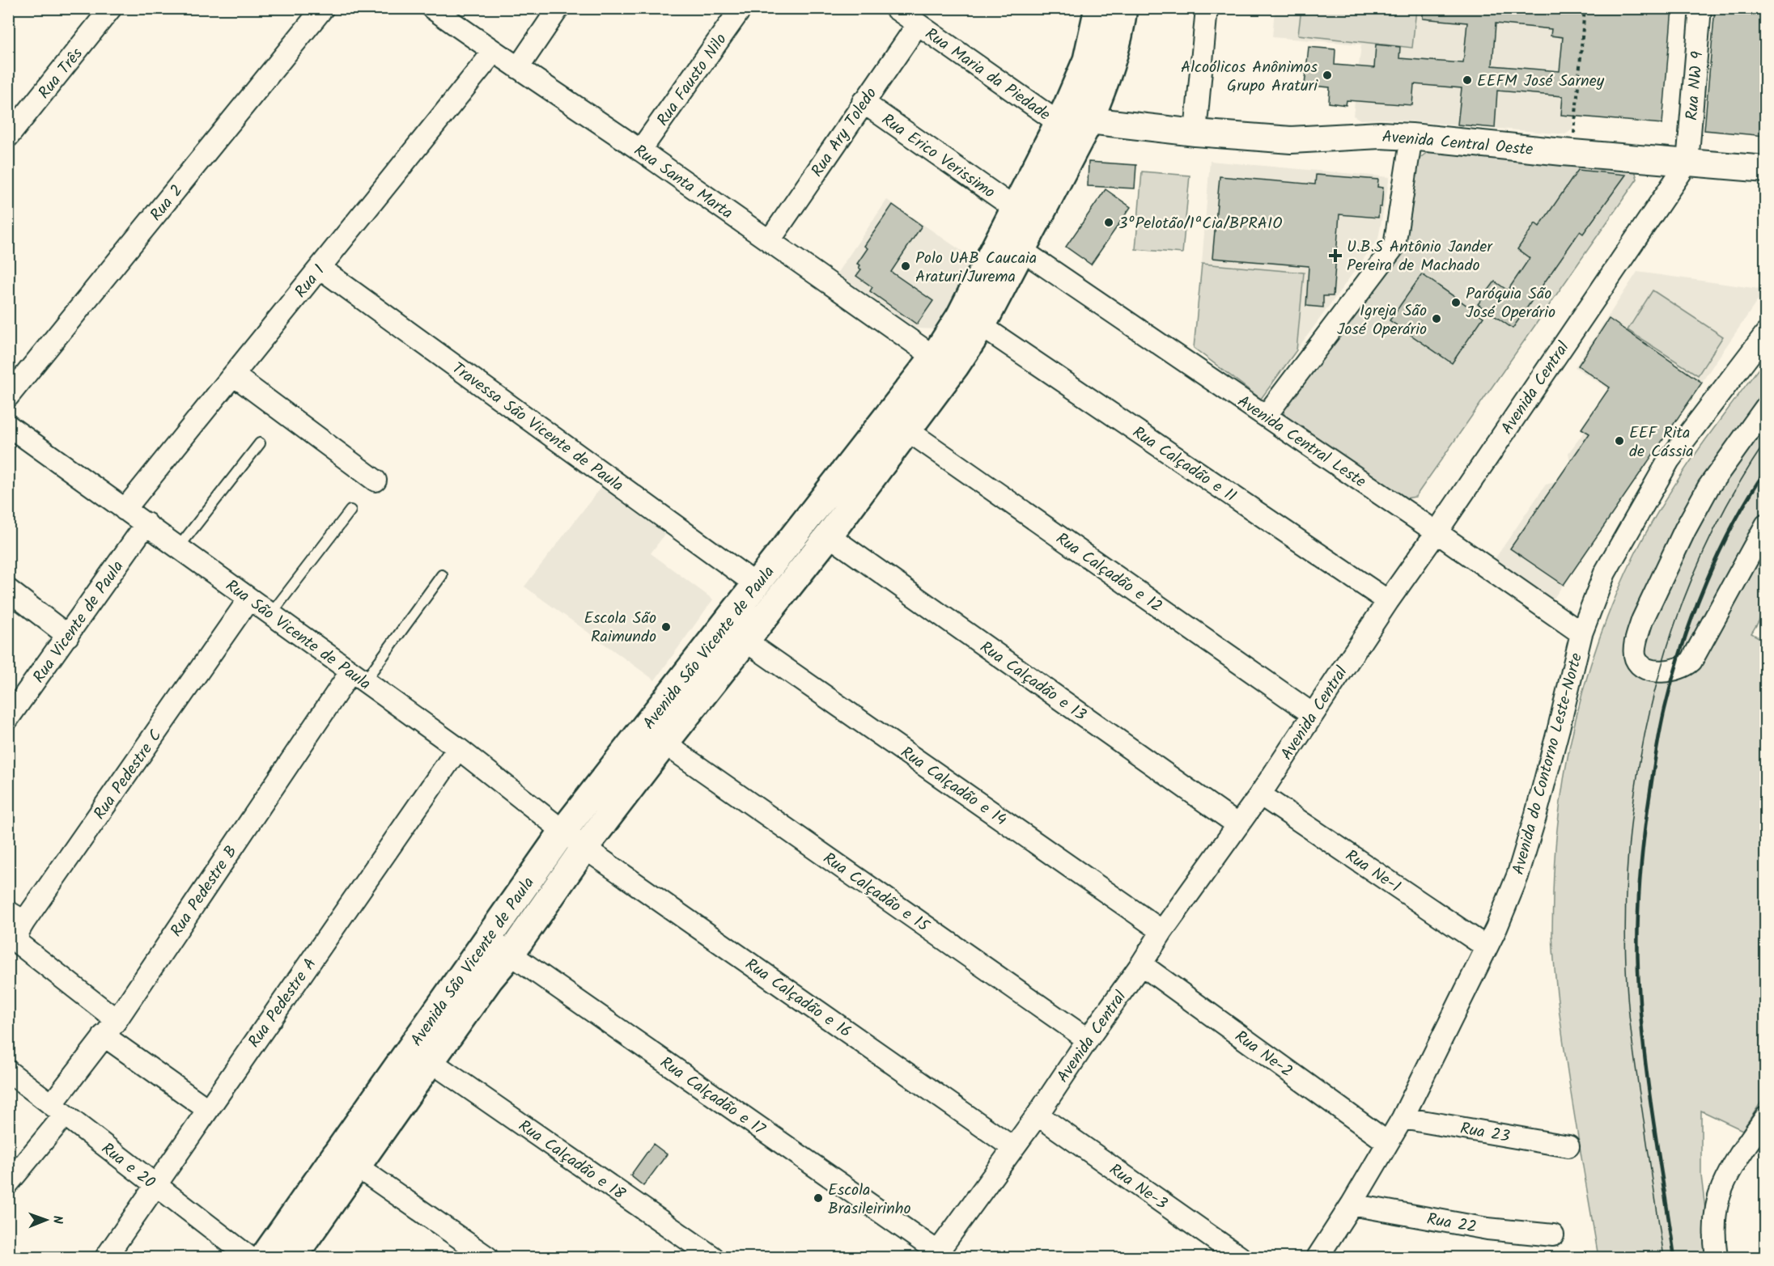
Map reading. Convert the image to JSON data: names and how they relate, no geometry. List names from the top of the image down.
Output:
{
  "streets": {
    "main road": ["Avenida São Vicente de Paula"],
    "street": [
      "Rua Três",
      "Rua Maria da Piedade",
      "Rua Fausto Nilo",
      "Rua NW 9",
      "Rua Ary Toledo",
      "Avenida Central Oeste",
      "Rua Erico Verissimo",
      "Rua Santa Marta",
      "Rua 2",
      "Rua 1",
      "Avenida Central",
      "Travessa São Vicente de Paula",
      "Avenida Central Leste",
      "Rua Calçadão e 11",
      "Rua Calçadão e 12",
      "Rua Vicente de Paula",
      "Rua São Vicente de Paula",
      "Rua Calçadão e 13",
      "Avenida do Contorno Leste-Norte",
      "Rua Pedestre C",
      "Rua Calçadão e 14",
      "Rua Ne-1",
      "Rua Pedestre B",
      "Rua Calçadão e 15",
      "Rua Calçadão e 16",
      "Rua Pedestre A",
      "Rua Ne-2",
      "Rua Calçadão e 17",
      "Rua 23",
      "Rua Calçadão e 18",
      "Rua e 20",
      "Rua Ne-3",
      "Rua 22"
    ]
  },
  "crossings": [
    ["Rua Maria da Piedade", "Rua Ary Toledo"],
    ["Rua Maria da Piedade", "Avenida Central Oeste"],
    ["Rua Maria da Piedade", "Avenida São Vicente de Paula"],
    ["Rua Fausto Nilo", "Rua Santa Marta"],
    ["Rua NW 9", "Avenida Central Oeste"],
    ["Rua NW 9", "Avenida Central"],
    ["Rua Ary Toledo", "Rua Erico Verissimo"],
    ["Rua Ary Toledo", "Rua Santa Marta"],
    ["Avenida Central Oeste", "Avenida Central"],
    ["Avenida Central Oeste", "Avenida São Vicente de Paula"],
    ["Rua Erico Verissimo", "Avenida São Vicente de Paula"],
    ["Rua Santa Marta", "Rua 1"],
    ["Rua Santa Marta", "Avenida São Vicente de Paula"],
    ["Rua 1", "Travessa São Vicente de Paula"],
    ["Rua 1", "Rua São Vicente de Paula"],
    ["Avenida Central", "Avenida Central Leste"],
    ["Avenida Central", "Rua Calçadão e 11"],
    ["Avenida Central", "Rua Calçadão e 12"],
    ["Avenida Central", "Rua Calçadão e 13"],
    ["Avenida Central", "Rua Calçadão e 14"],
    ["Avenida Central", "Rua Ne-1"],
    ["Avenida Central", "Rua Calçadão e 15"],
    ["Avenida Central", "Rua Calçadão e 16"],
    ["Avenida Central", "Rua Ne-2"],
    ["Avenida Central", "Rua Calçadão e 17"],
    ["Avenida Central", "Rua Ne-3"],
    ["Travessa São Vicente de Paula", "Avenida São Vicente de Paula"],
    ["Avenida Central Leste", "Avenida São Vicente de Paula"],
    ["Avenida Central Leste", "Avenida do Contorno Leste-Norte"],
    ["Rua Calçadão e 11", "Avenida São Vicente de Paula"],
    ["Rua Calçadão e 12", "Avenida São Vicente de Paula"],
    ["Rua Vicente de Paula", "Rua São Vicente de Paula"],
    ["Rua São Vicente de Paula", "Avenida São Vicente de Paula"],
    ["Rua São Vicente de Paula", "Rua Pedestre C"],
    ["Rua São Vicente de Paula", "Rua Pedestre B"],
    ["Rua São Vicente de Paula", "Rua Calçadão e 16"],
    ["Rua São Vicente de Paula", "Rua Pedestre A"],
    ["Avenida São Vicente de Paula", "Rua Calçadão e 13"],
    ["Avenida São Vicente de Paula", "Rua Calçadão e 14"],
    ["Avenida São Vicente de Paula", "Rua Calçadão e 15"],
    ["Avenida São Vicente de Paula", "Rua Calçadão e 16"],
    ["Avenida São Vicente de Paula", "Rua Calçadão e 17"],
    ["Avenida São Vicente de Paula", "Rua Calçadão e 18"],
    ["Avenida do Contorno Leste-Norte", "Rua Ne-1"],
    ["Avenida do Contorno Leste-Norte", "Rua Ne-2"],
    ["Avenida do Contorno Leste-Norte", "Rua 23"],
    ["Avenida do Contorno Leste-Norte", "Rua 22"],
    ["Rua Pedestre C", "Rua Pedestre B"],
    ["Rua Pedestre B", "Rua e 20"],
    ["Rua Pedestre A", "Rua e 20"]
  ],
  "places": {
    "other": [
      "Alcoólicos Anônimos Grupo Araturi",
      "EEFM José Sarney",
      "3ºPelotão/1ªCia/BPRAIO",
      "Polo UAB Caucaia Araturi/Jurema",
      "Paróquia São José Operário",
      "Igreja São José Operário",
      "EEF Rita de Cássia",
      "Escola São Raimundo",
      "Escola Brasileirinho"
    ],
    "health": ["U.B.S Antônio Jander Pereira de Machado"]
  },
  "north": "right"
}
